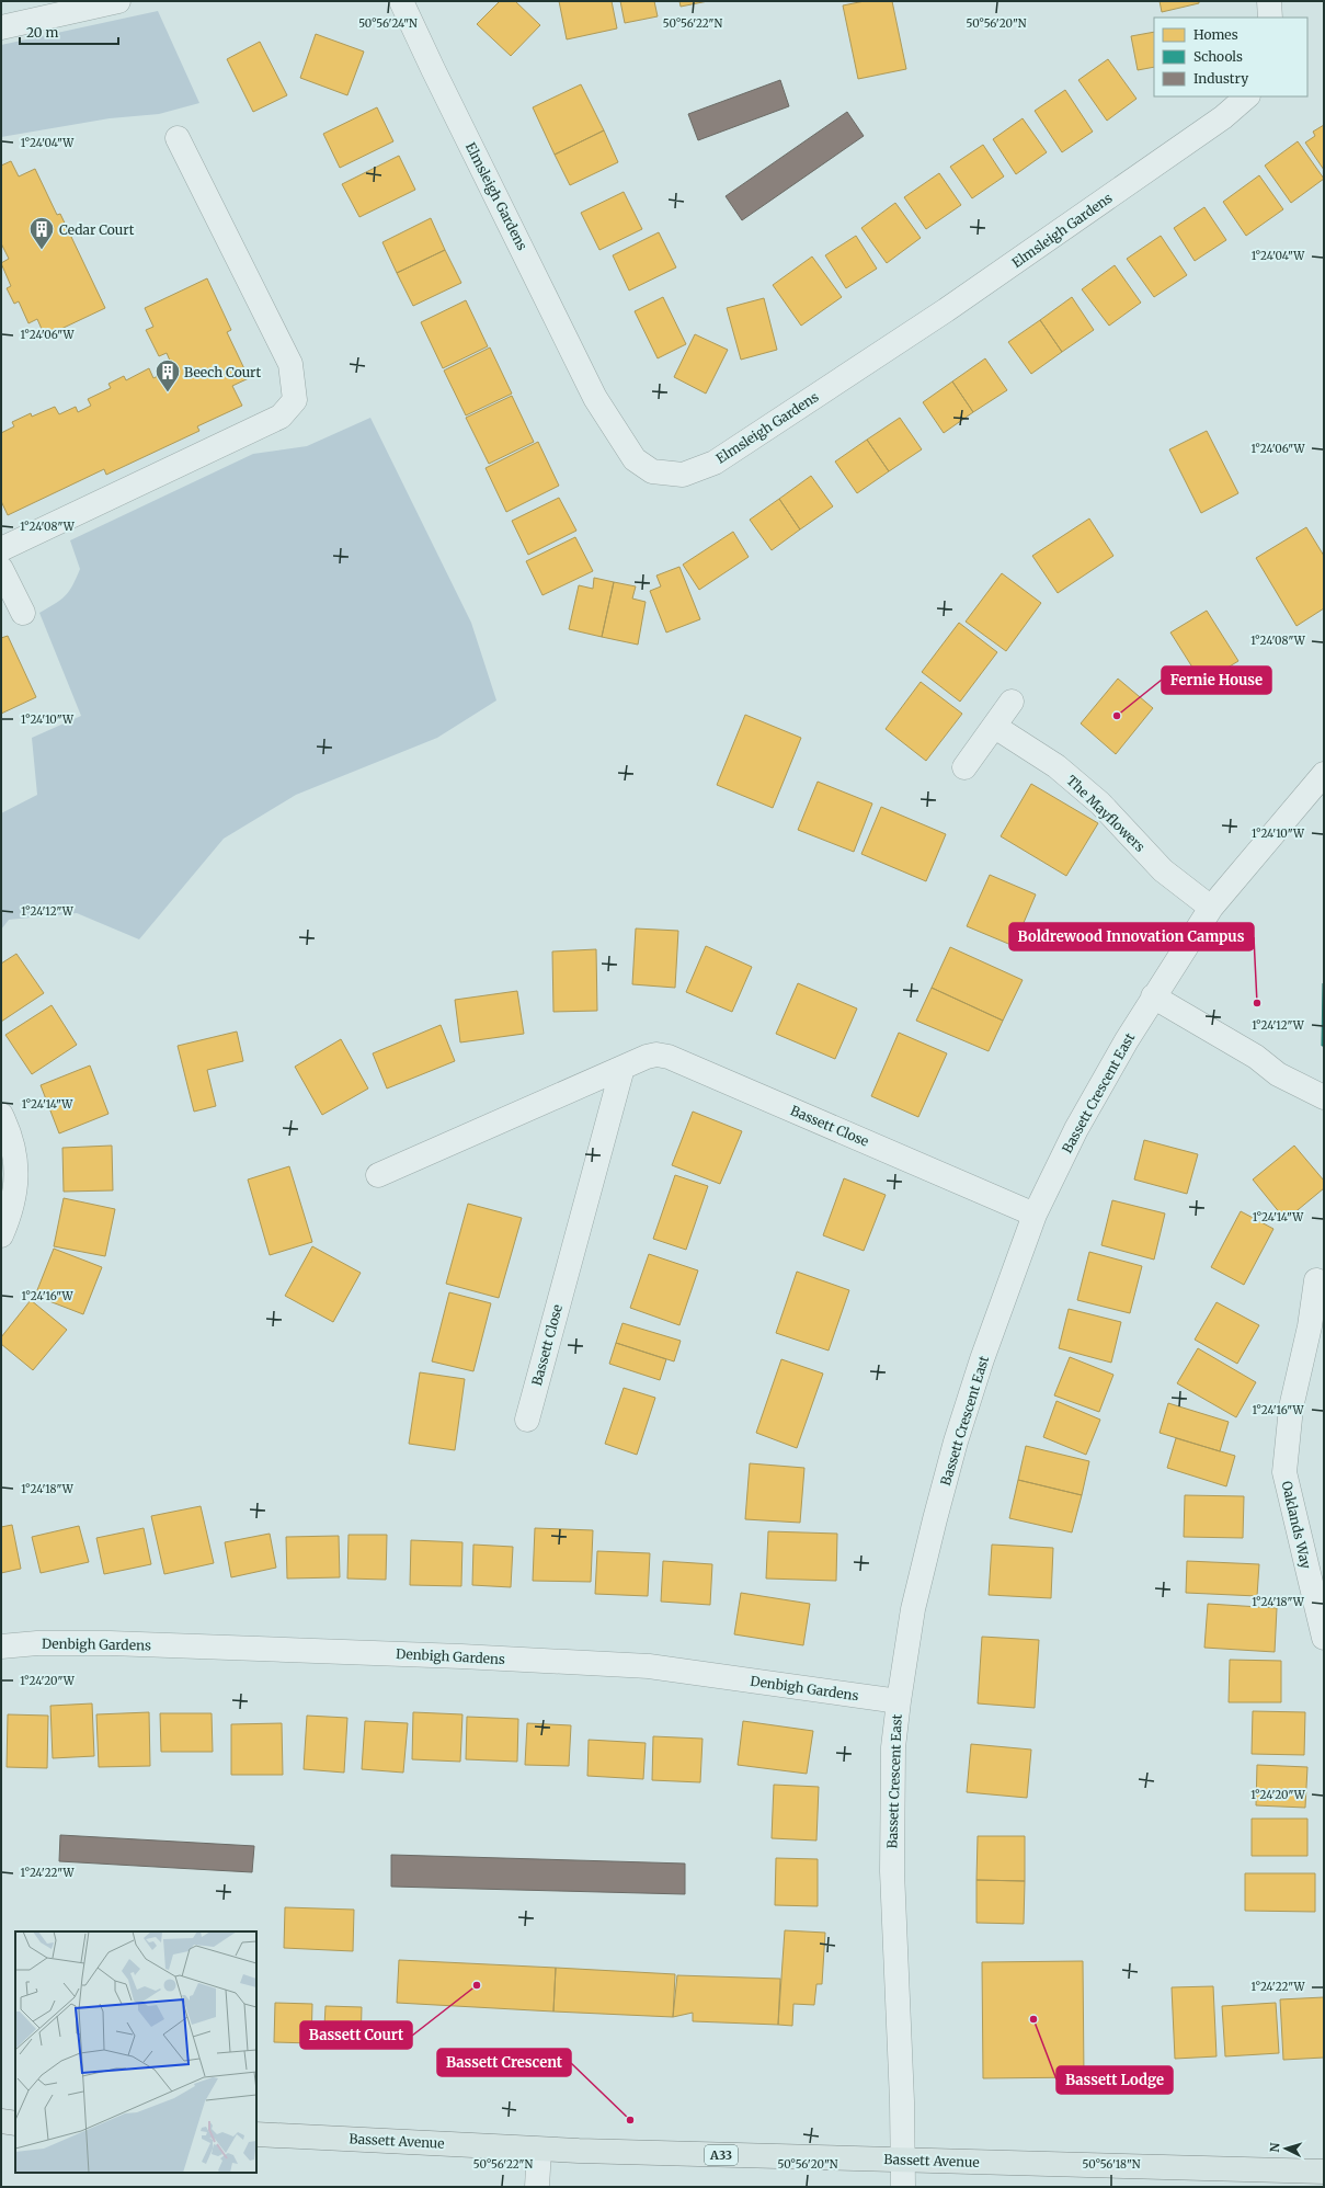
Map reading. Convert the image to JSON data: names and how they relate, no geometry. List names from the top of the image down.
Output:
{
  "streets": {
    "main road": ["Bassett Avenue", "A33"],
    "street": [
      "Elmsleigh Gardens",
      "The Mayflowers",
      "Bassett Crescent East",
      "Bassett Close",
      "Oaklands Way",
      "Denbigh Gardens"
    ]
  },
  "crossings": [
    ["The Mayflowers", "Bassett Crescent East"],
    ["Bassett Crescent East", "Bassett Close"],
    ["Bassett Crescent East", "Denbigh Gardens"],
    ["Bassett Crescent East", "Bassett Avenue"]
  ],
  "places": {
    "building": ["Cedar Court", "Beech Court"],
    "other": [
      "Fernie House",
      "Boldrewood Innovation Campus",
      "Bassett Court",
      "Bassett Lodge",
      "Bassett Crescent"
    ]
  },
  "legend": ["Homes", "Schools", "Industry"],
  "scale_bar": "20 m",
  "north": "left",
  "coordinates": [
    "50°56'24\"N",
    "50°56'22\"N",
    "50°56'20\"N",
    "1°24'04\"W",
    "1°24'06\"W",
    "1°24'08\"W",
    "1°24'10\"W",
    "1°24'12\"W",
    "1°24'14\"W",
    "1°24'16\"W",
    "1°24'18\"W",
    "1°24'20\"W",
    "1°24'22\"W",
    "50°56'18\"N"
  ]
}
